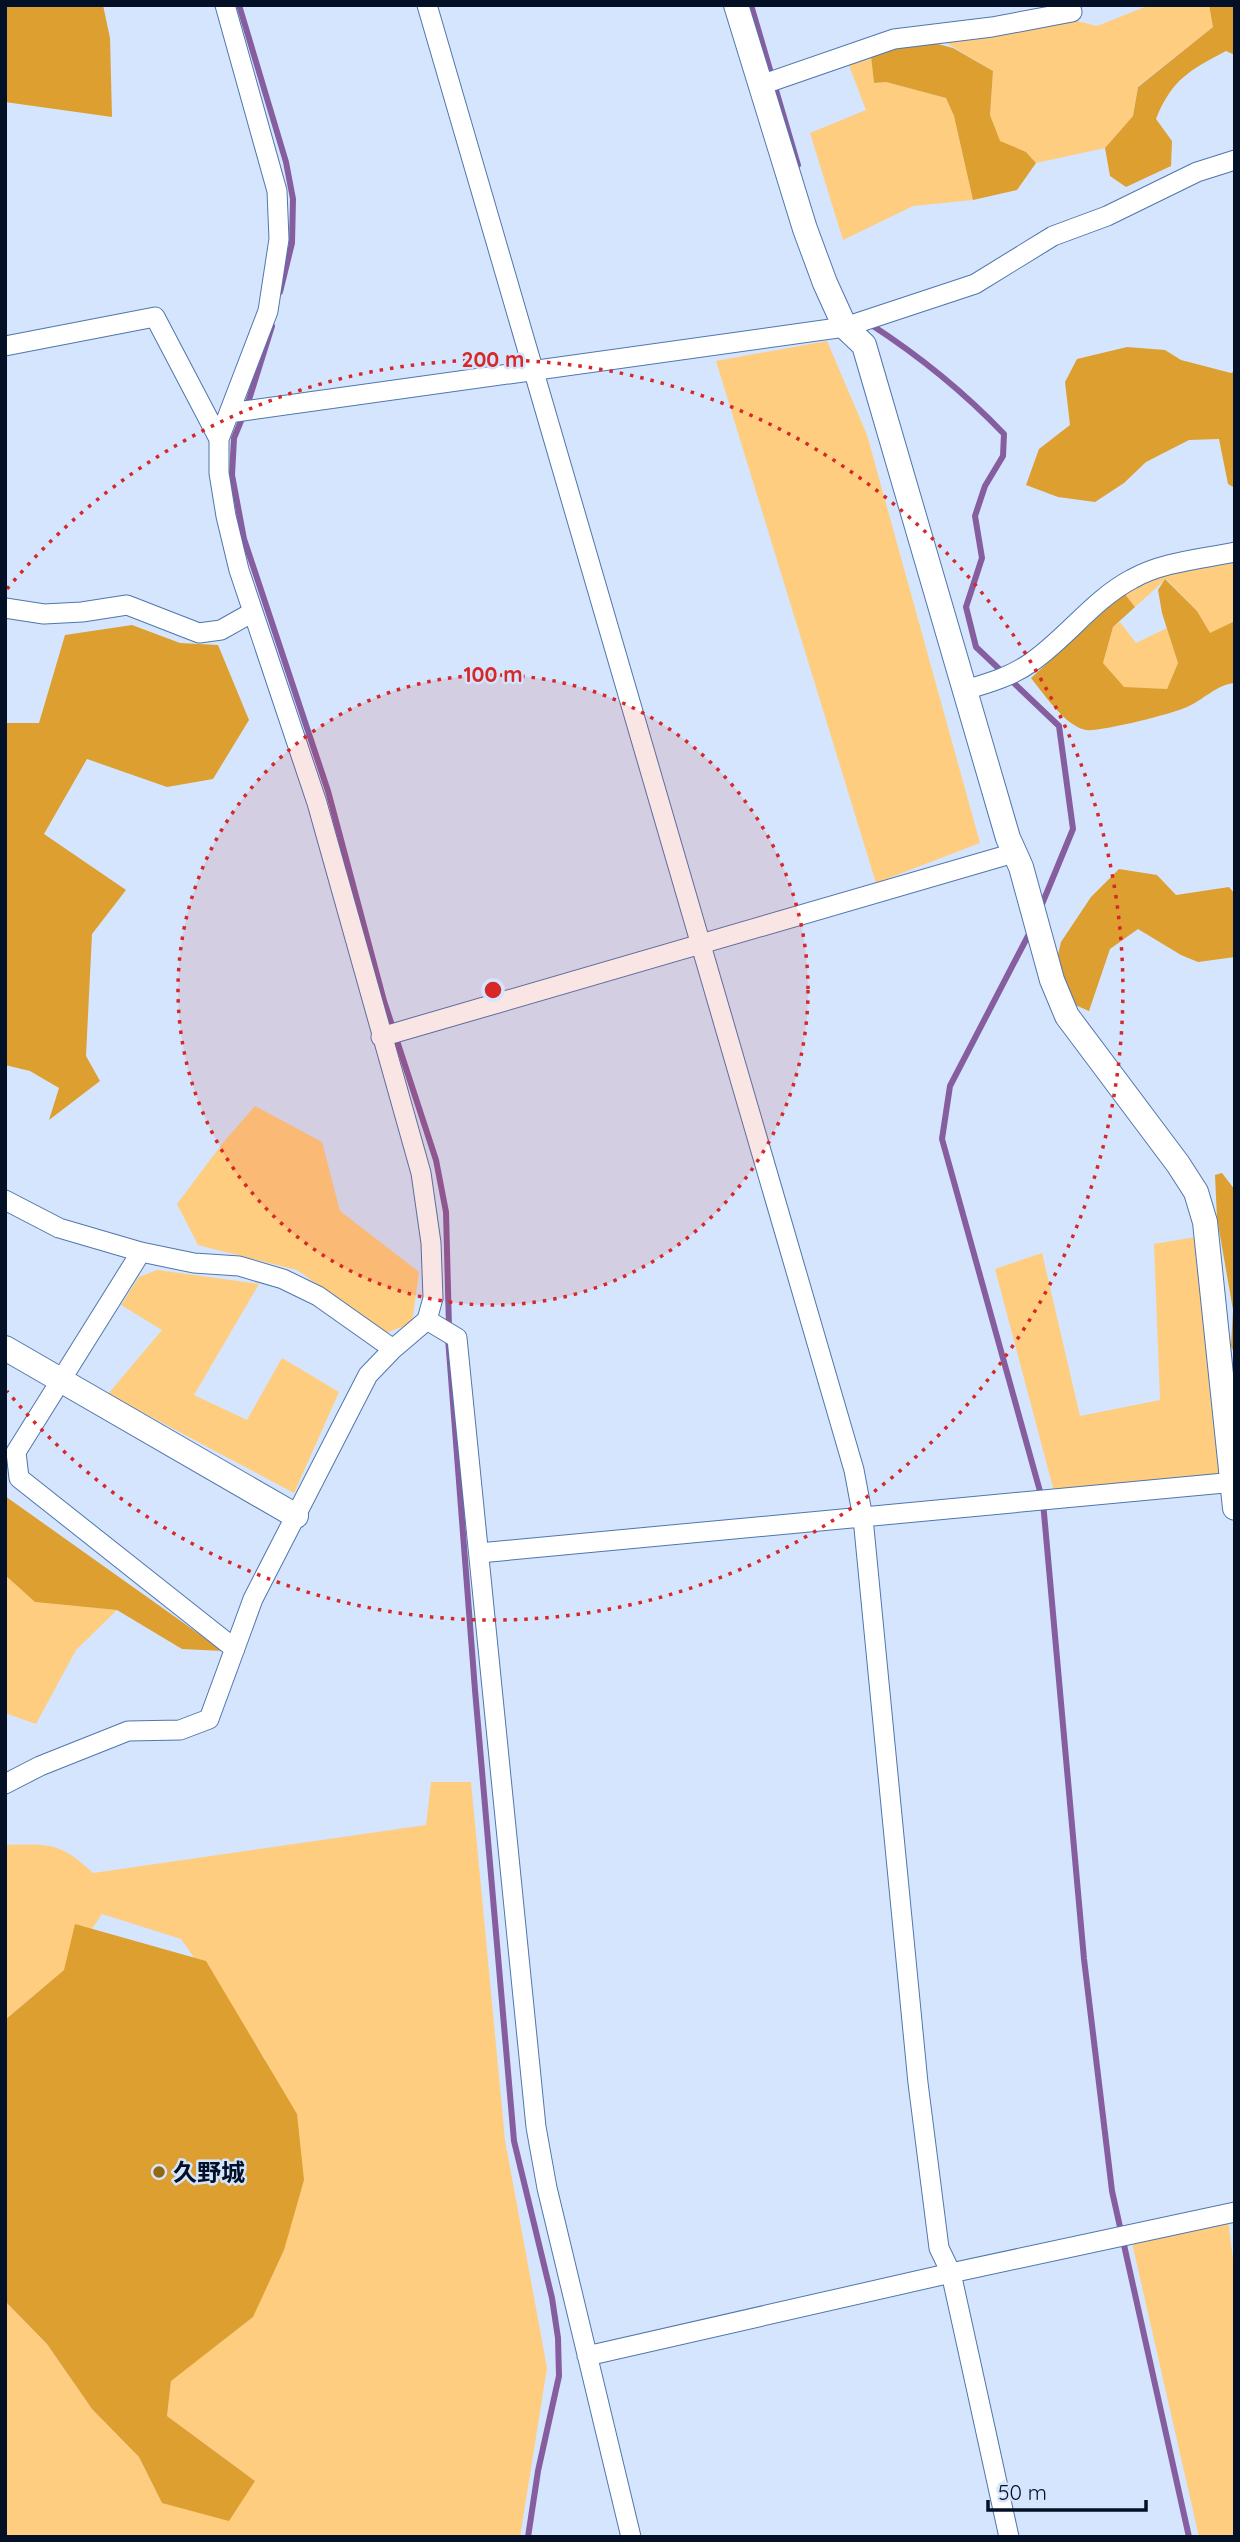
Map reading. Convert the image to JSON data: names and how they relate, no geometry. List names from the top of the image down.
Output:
{
  "places": ["久野城"],
  "scale_bar": "50 m",
  "rings": ["200 m", "100 m"]
}
